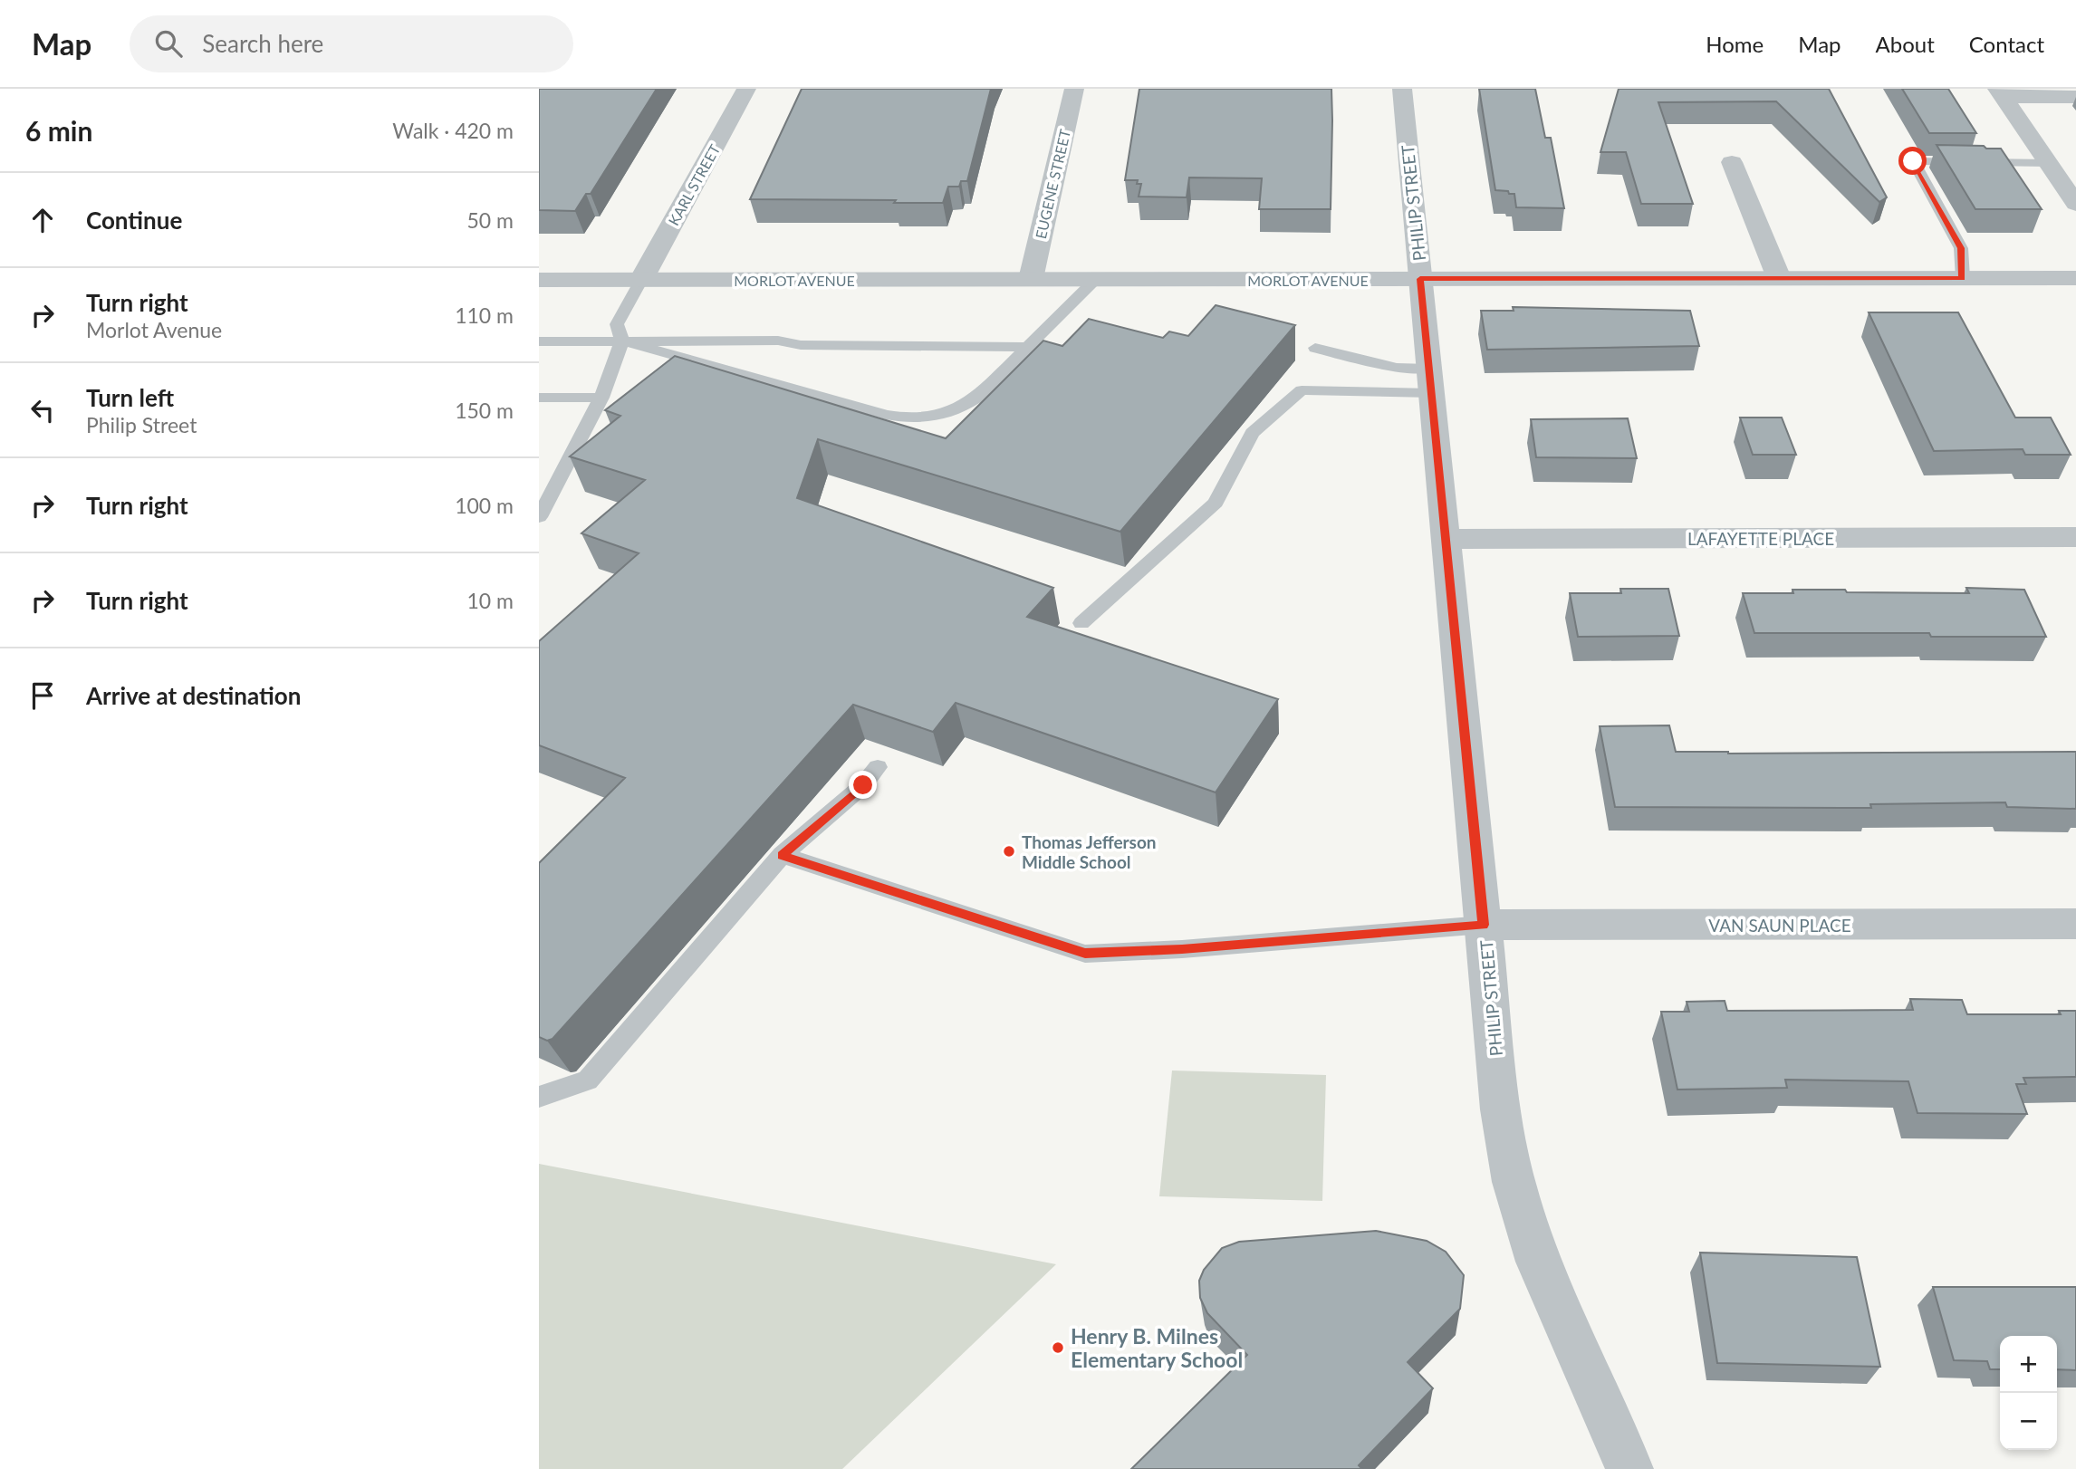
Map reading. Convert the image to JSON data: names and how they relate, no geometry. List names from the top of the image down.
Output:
{
  "streets": {
    "street": [
      "EUGENE STREET",
      "KARL STREET",
      "PHILIP STREET",
      "MORLOT AVENUE",
      "LAFAYETTE PLACE",
      "VAN SAUN PLACE"
    ]
  },
  "crossings": [
    ["EUGENE STREET", "MORLOT AVENUE"],
    ["KARL STREET", "MORLOT AVENUE"],
    ["PHILIP STREET", "MORLOT AVENUE"],
    ["PHILIP STREET", "LAFAYETTE PLACE"],
    ["PHILIP STREET", "VAN SAUN PLACE"]
  ],
  "places": ["Thomas Jefferson Middle School", "Henry B. Milnes Elementary School"],
  "page": {
    "header": "Map",
    "search": "Search here",
    "nav": [
      "Home",
      "Map",
      "About",
      "Contact"
    ],
    "heading": ["6 min", "Walk · 420 m"],
    "list": [
      ["Continue", "50 m"],
      ["Turn right", "Morlot Avenue", "110 m"],
      ["Turn left", "Philip Street", "150 m"],
      ["Turn right", "100 m"],
      ["Turn right", "10 m"],
      "Arrive at destination"
    ],
    "map_buttons": ["+", "−"]
  }
}
